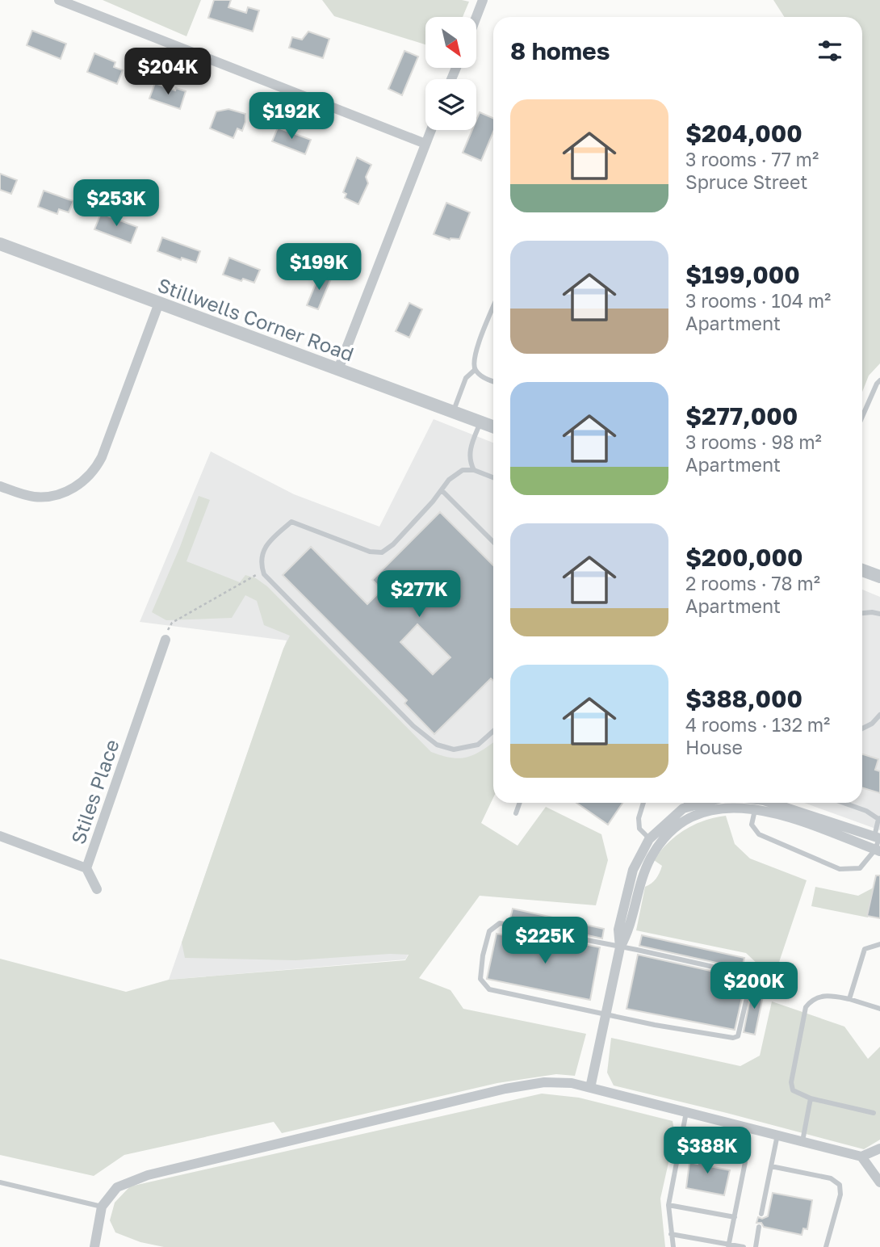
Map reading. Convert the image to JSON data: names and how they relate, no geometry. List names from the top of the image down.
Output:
{
  "streets": {
    "street": ["Stillwells Corner Road", "Stiles Place"]
  },
  "north": "bottom right",
  "page": {
    "heading": "8 homes",
    "price": [
      "$204K",
      "$192K",
      "$253K",
      "$199K",
      "$277K",
      "$225K",
      "$200K",
      "$388K"
    ],
    "list": [
      {
        "name": "$204,000",
        "note": "3 rooms · 77 m² · Spruce Street"
      },
      {
        "name": "$199,000",
        "note": "3 rooms · 104 m² · Apartment"
      },
      {
        "name": "$277,000",
        "note": "3 rooms · 98 m² · Apartment"
      },
      {
        "name": "$200,000",
        "note": "2 rooms · 78 m² · Apartment"
      },
      {
        "name": "$388,000",
        "note": "4 rooms · 132 m² · House"
      }
    ]
  }
}
